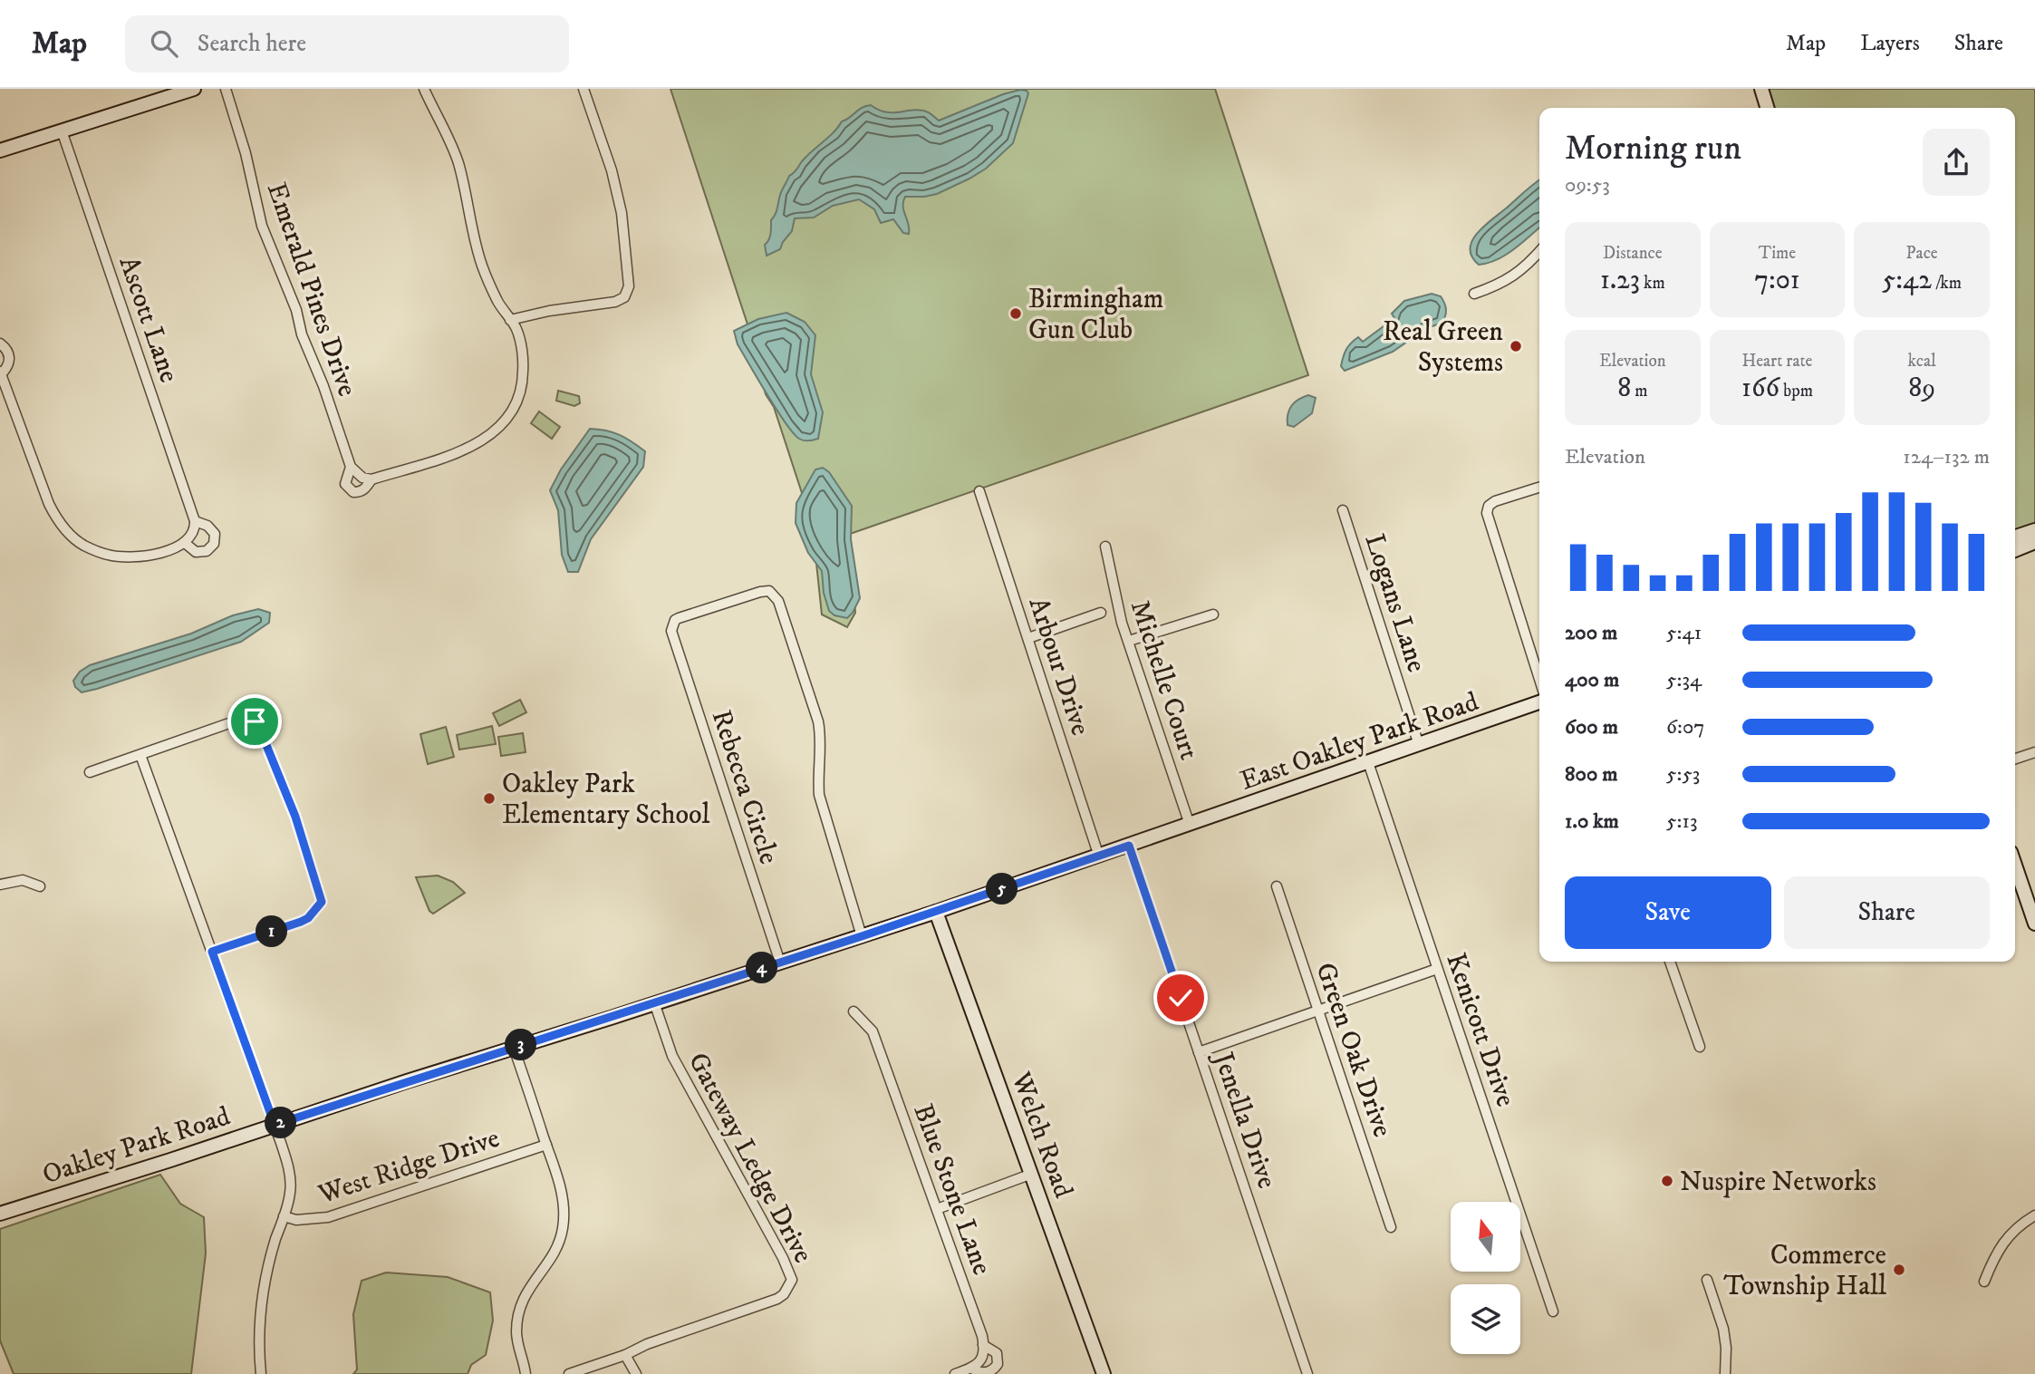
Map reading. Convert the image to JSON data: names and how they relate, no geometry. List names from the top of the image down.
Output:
{
  "streets": {
    "street": [
      "Emerald Pines Drive",
      "Ascott Lane",
      "Logans Lane",
      "Arbour Drive",
      "Michelle Court",
      "East Oakley Park Road",
      "Rebecca Circle",
      "Kenicott Drive",
      "Green Oak Drive",
      "Jenella Drive",
      "Welch Road",
      "Oakley Park Road",
      "Gateway Ledge Drive",
      "West Ridge Drive",
      "Blue Stone Lane"
    ]
  },
  "crossings": [
    ["Logans Lane", "East Oakley Park Road"],
    ["Arbour Drive", "Oakley Park Road"],
    ["Michelle Court", "East Oakley Park Road"],
    ["Michelle Court", "Oakley Park Road"],
    ["East Oakley Park Road", "Kenicott Drive"],
    ["East Oakley Park Road", "Oakley Park Road"],
    ["Rebecca Circle", "Oakley Park Road"],
    ["Jenella Drive", "Oakley Park Road"],
    ["Welch Road", "Oakley Park Road"],
    ["Oakley Park Road", "Gateway Ledge Drive"]
  ],
  "places": [
    "Birmingham Gun Club",
    "Real Green Systems",
    "Oakley Park Elementary School",
    "Nuspire Networks",
    "Commerce Township Hall"
  ],
  "north": "top",
  "page": {
    "header": "Map",
    "search": "Search here",
    "nav": ["Map", "Layers", "Share"],
    "heading": ["Morning run", "09:53"],
    "stats": [
      ["Distance", "1.23 km"],
      ["Time", "7:01"],
      ["Pace", "5:42 /km"],
      ["Elevation", "8 m"],
      ["Heart rate", "166 bpm"],
      ["kcal", "89"]
    ],
    "chart": ["Elevation", "124–132 m"],
    "list": [
      {
        "name": "200 m",
        "note": "5:41"
      },
      {
        "name": "400 m",
        "note": "5:34"
      },
      {
        "name": "600 m",
        "note": "6:07"
      },
      {
        "name": "800 m",
        "note": "5:53"
      },
      {
        "name": "1.0 km",
        "note": "5:13"
      }
    ],
    "buttons": ["Save", "Share"],
    "pins": [
      "5",
      "1",
      "4",
      "3",
      "2"
    ]
  }
}
